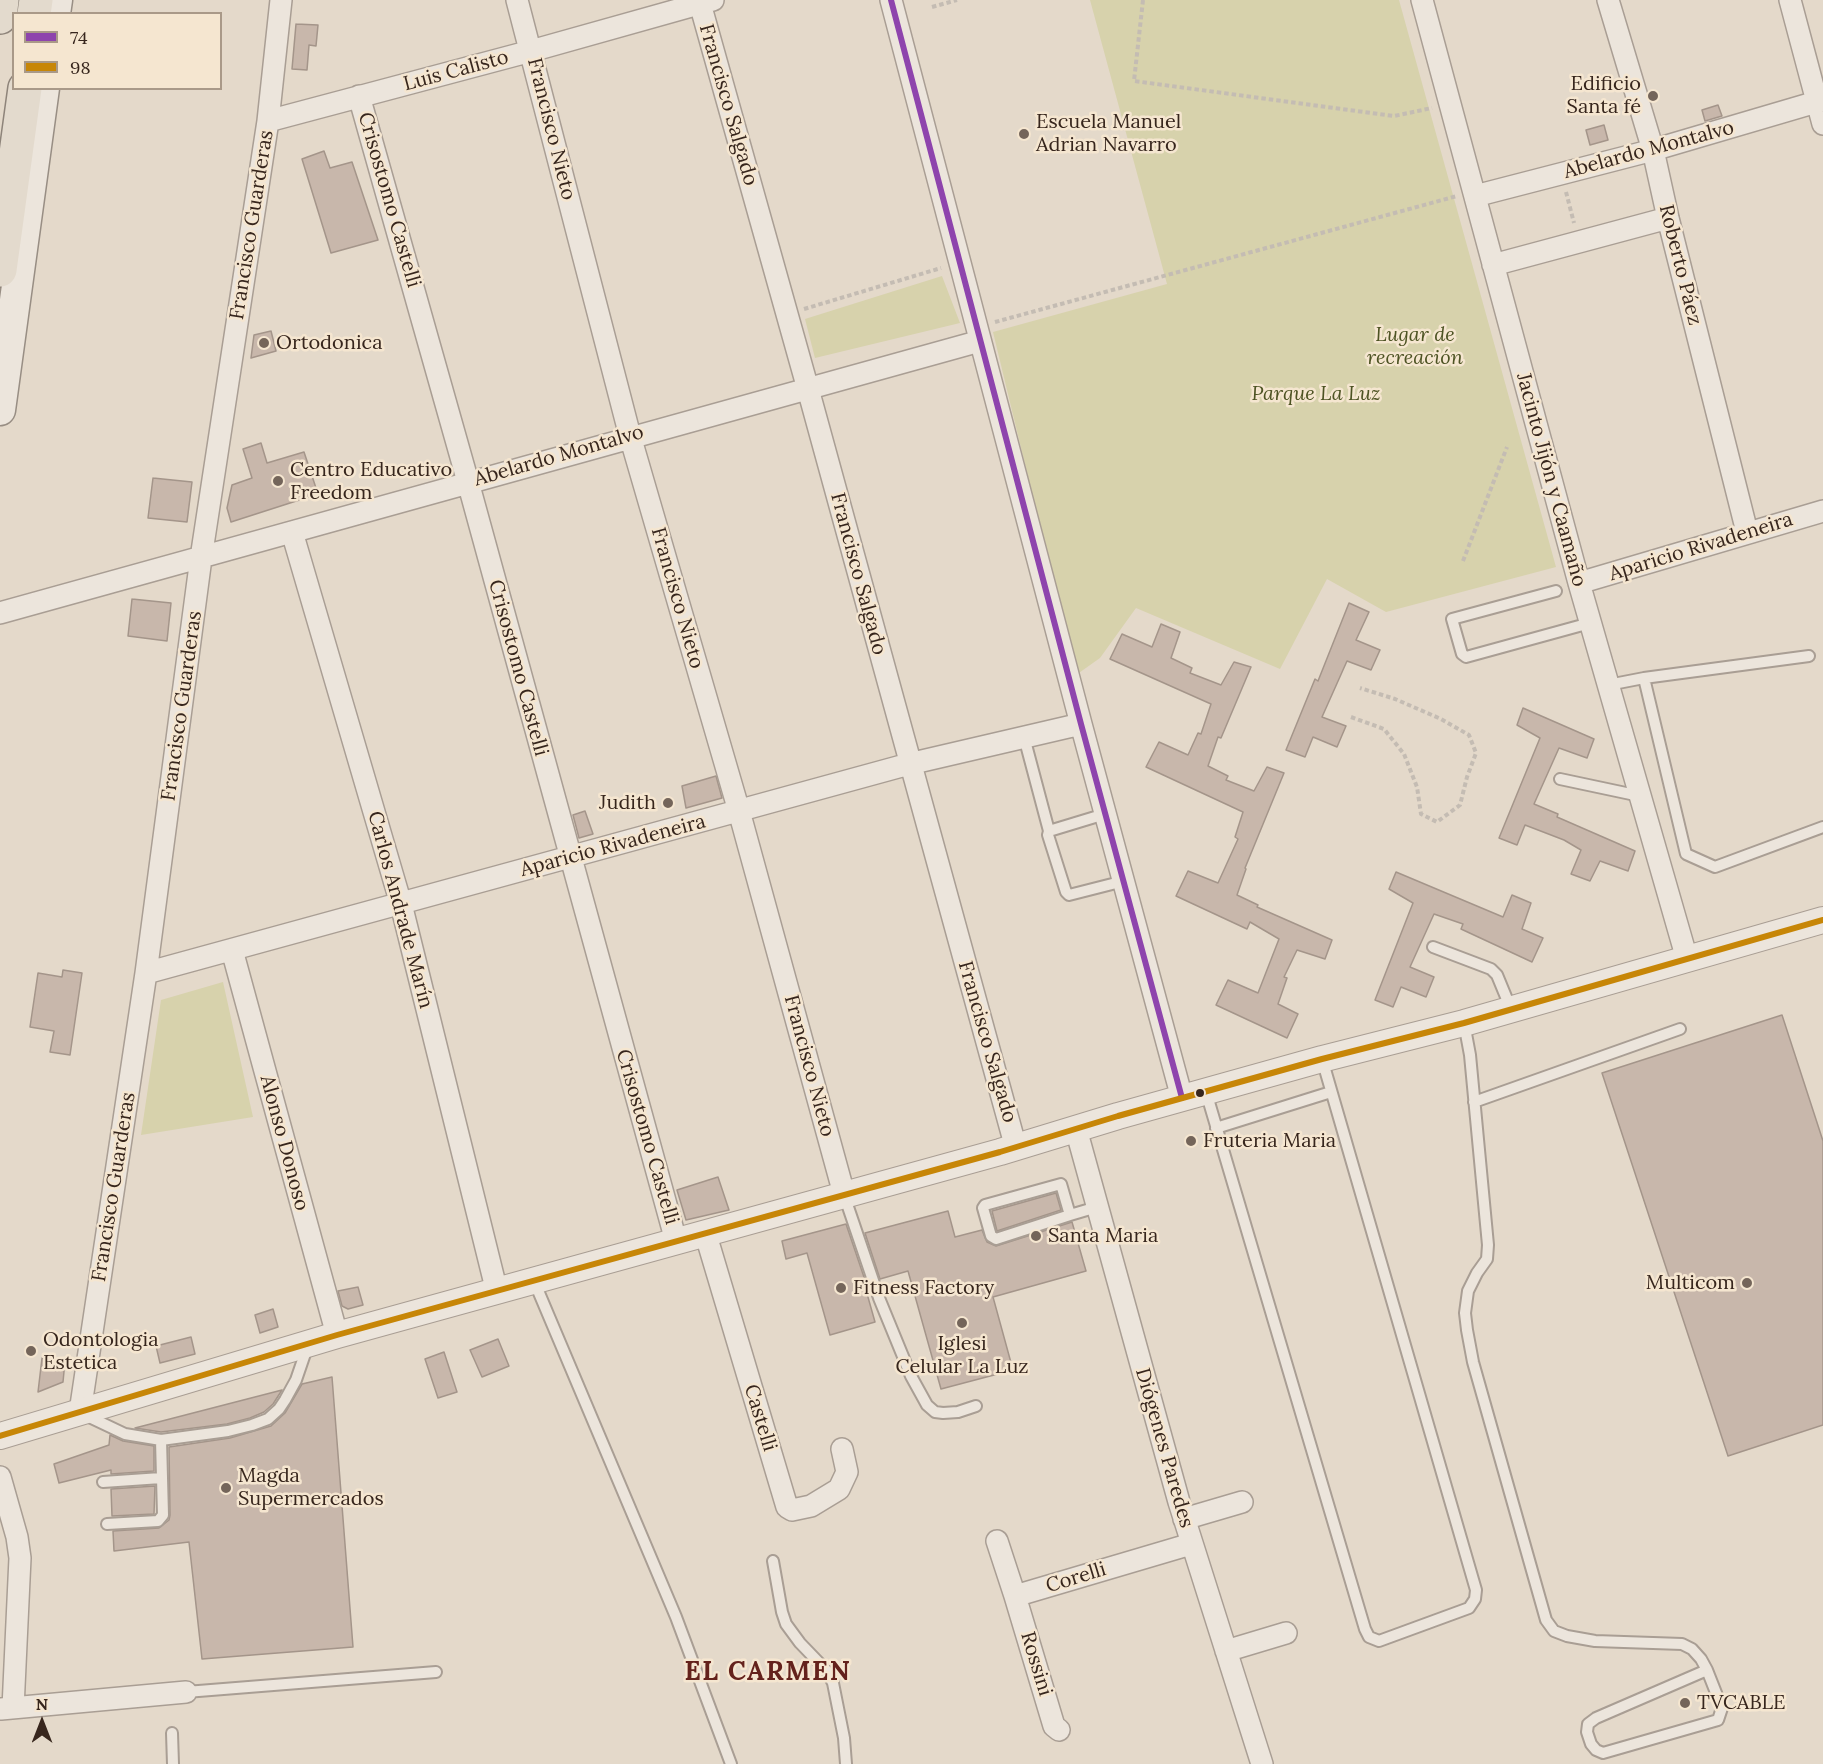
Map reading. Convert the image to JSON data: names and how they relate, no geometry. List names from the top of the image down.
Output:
{
  "streets": {
    "street": [
      "Luis Calisto",
      "Francisco Salgado",
      "Francisco Nieto",
      "Abelardo Montalvo",
      "Crisostomo Castelli",
      "Francisco Guarderas",
      "Roberto Páez",
      "Jacinto Jijón y Caamaño",
      "Aparicio Rivadeneira",
      "Carlos Andrade Marín",
      "Alonso Donoso",
      "Castelli",
      "Diógenes Paredes",
      "Corelli",
      "Rossini"
    ]
  },
  "crossings": [
    ["Luis Calisto", "Francisco Salgado"],
    ["Luis Calisto", "Francisco Nieto"],
    ["Luis Calisto", "Crisostomo Castelli"],
    ["Luis Calisto", "Francisco Guarderas"],
    ["Francisco Salgado", "Abelardo Montalvo"],
    ["Francisco Salgado", "Aparicio Rivadeneira"],
    ["Francisco Nieto", "Abelardo Montalvo"],
    ["Francisco Nieto", "Aparicio Rivadeneira"],
    ["Abelardo Montalvo", "Crisostomo Castelli"],
    ["Abelardo Montalvo", "Francisco Guarderas"],
    ["Abelardo Montalvo", "Roberto Páez"],
    ["Abelardo Montalvo", "Jacinto Jijón y Caamaño"],
    ["Abelardo Montalvo", "Carlos Andrade Marín"],
    ["Crisostomo Castelli", "Aparicio Rivadeneira"],
    ["Francisco Guarderas", "Aparicio Rivadeneira"],
    ["Roberto Páez", "Aparicio Rivadeneira"],
    ["Jacinto Jijón y Caamaño", "Aparicio Rivadeneira"],
    ["Aparicio Rivadeneira", "Carlos Andrade Marín"],
    ["Aparicio Rivadeneira", "Alonso Donoso"],
    ["Diógenes Paredes", "Corelli"],
    ["Corelli", "Rossini"]
  ],
  "districts": ["EL CARMEN"],
  "parks": ["Lugar de recreación", "Parque La Luz"],
  "places": [
    "Edificio Santa fé",
    "Escuela Manuel Adrian Navarro",
    "Ortodonica",
    "Centro Educativo Freedom",
    "Judith",
    "Fruteria Maria",
    "Santa Maria",
    "Multicom",
    "Fitness Factory",
    "Iglesi Celular La Luz",
    "Odontologia Estetica",
    "Magda Supermercados",
    "TVCABLE"
  ],
  "lines": ["transit line 74", "transit line 98"],
  "legend": ["74", "98"],
  "north": "top"
}
